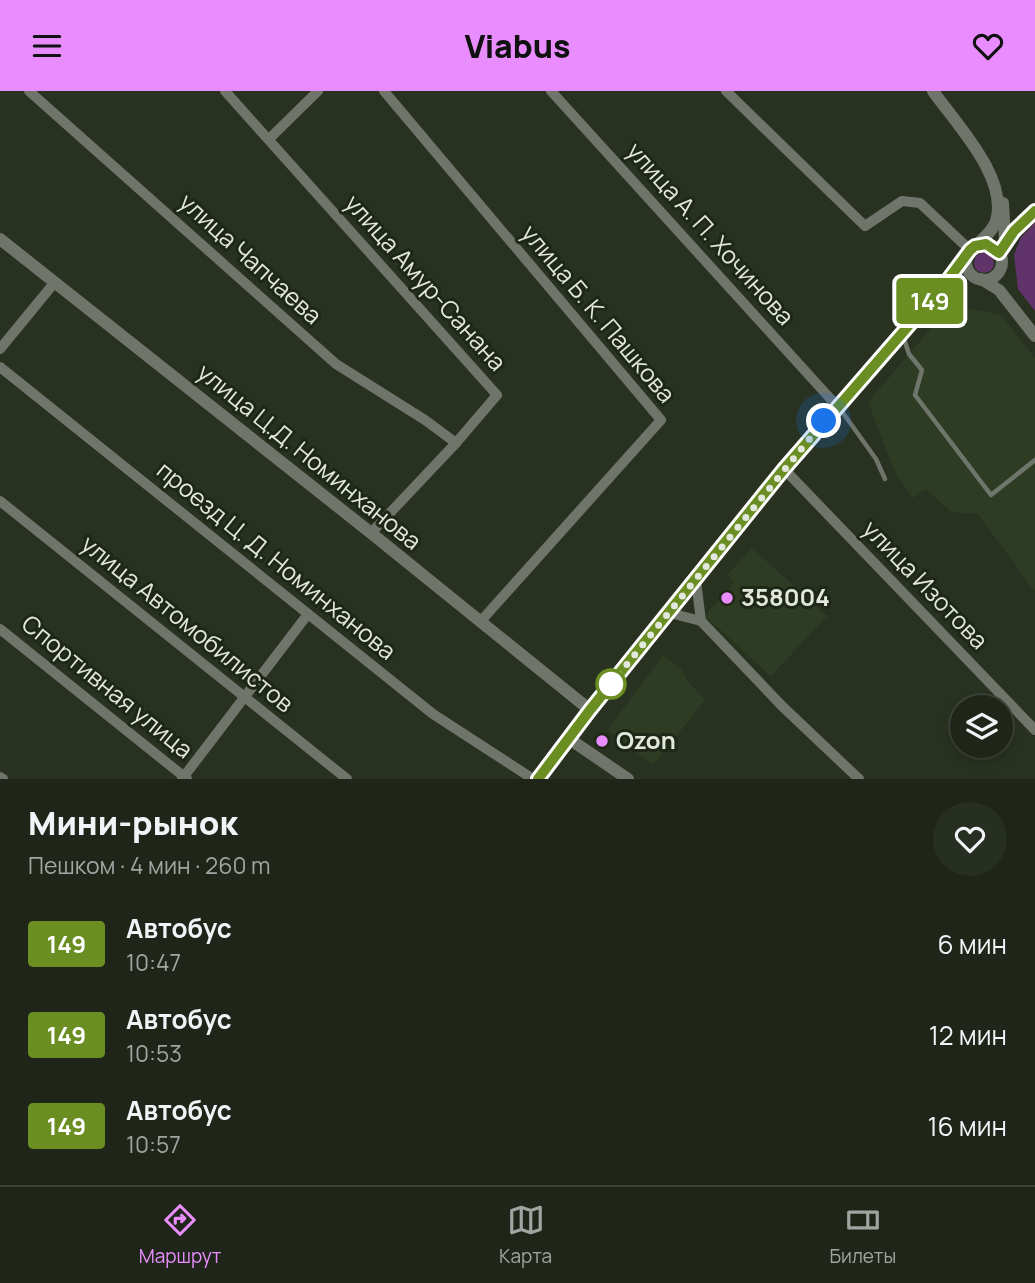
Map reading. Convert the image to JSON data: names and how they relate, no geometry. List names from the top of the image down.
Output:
{
  "streets": {
    "street": [
      "улица А. П. Хочинова",
      "улица Чапчаева",
      "улица Амур-Санана",
      "улица Б. К. Пашкова",
      "улица Ц.Д. Номинханова",
      "проезд Ц. Д. Номинханова",
      "улица Изотова",
      "улица Автомобилистов",
      "Спортивная улица"
    ]
  },
  "crossings": [
    ["улица Чапчаева", "улица Амур-Санана"],
    ["улица Амур-Санана", "улица Ц.Д. Номинханова"],
    ["улица Б. К. Пашкова", "улица Ц.Д. Номинханова"]
  ],
  "places": ["358004", "Ozon"],
  "lines": ["bus line 149"],
  "page": {
    "header": "Viabus",
    "on_map": "149",
    "heading": ["Мини-рынок", "Пешком · 4 мин · 260 m"],
    "list": [
      {
        "mark": "149",
        "name": "Автобус",
        "note": "10:47",
        "value": "6 мин"
      },
      {
        "mark": "149",
        "name": "Автобус",
        "note": "10:53",
        "value": "12 мин"
      },
      {
        "mark": "149",
        "name": "Автобус",
        "note": "10:57",
        "value": "16 мин"
      }
    ],
    "tabs": ["Маршрут", "Карта", "Билеты"]
  }
}
